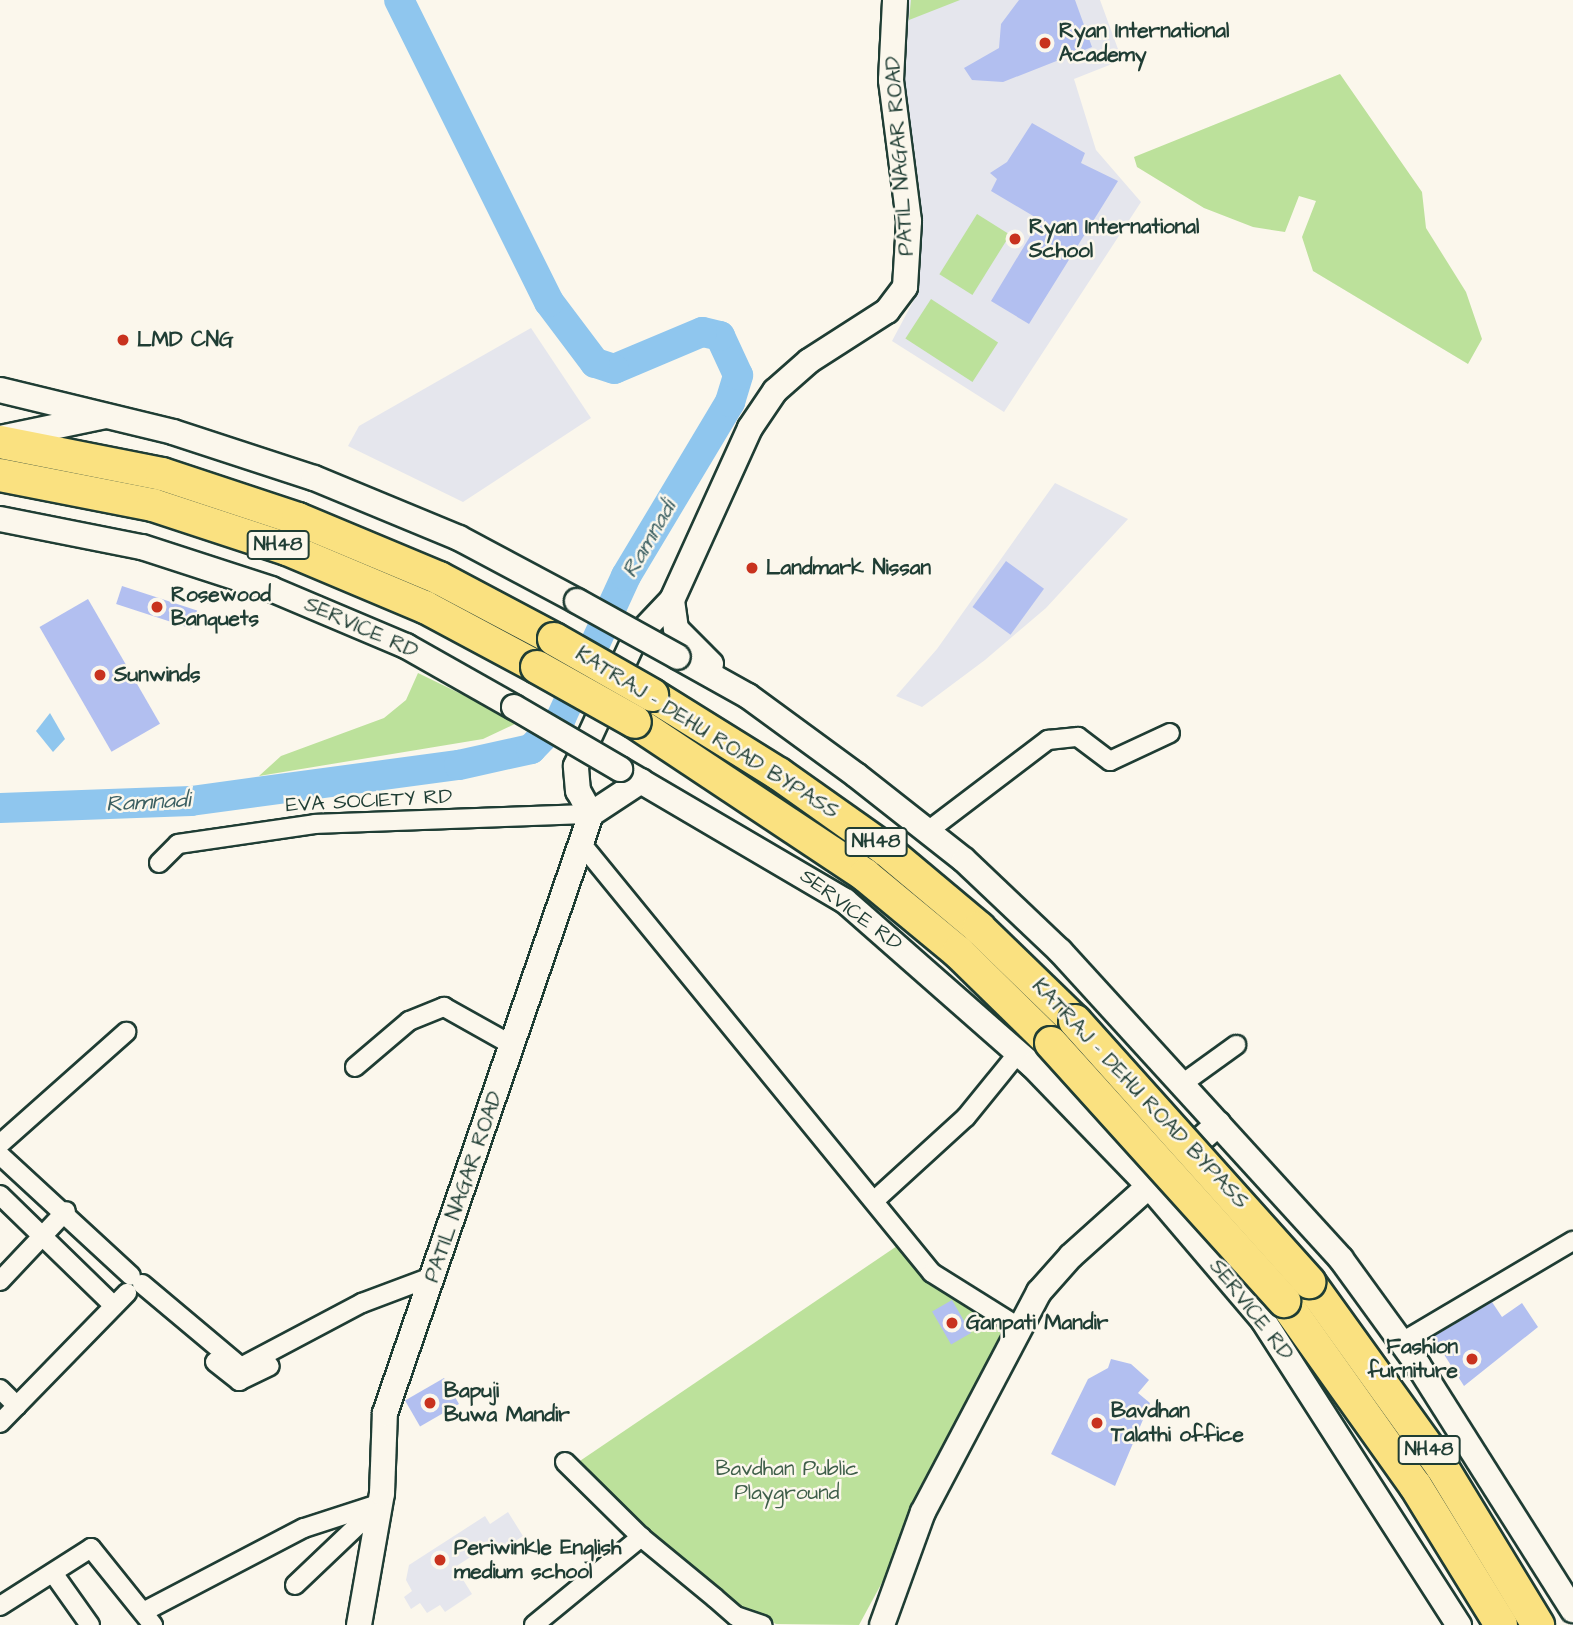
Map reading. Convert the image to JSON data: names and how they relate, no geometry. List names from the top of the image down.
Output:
{
  "streets": {
    "highway": ["NH48", "KATRAJ - DEHU ROAD BYPASS"],
    "street": ["PATIL NAGAR ROAD", "SERVICE RD", "EVA SOCIETY RD"]
  },
  "crossings": [
    ["PATIL NAGAR ROAD", "EVA SOCIETY RD"]
  ],
  "water": ["Ramnadi"],
  "parks": ["Bavdhan Public Playground"],
  "places": [
    "Ryan International Academy",
    "Ryan International School",
    "LMD CNG",
    "Landmark Nissan",
    "Rosewood Banquets",
    "Sunwinds",
    "Ganpati Mandir",
    "Fashion furniture",
    "Bapuji Buwa Mandir",
    "Bavdhan Talathi office",
    "Periwinkle English medium school"
  ]
}
